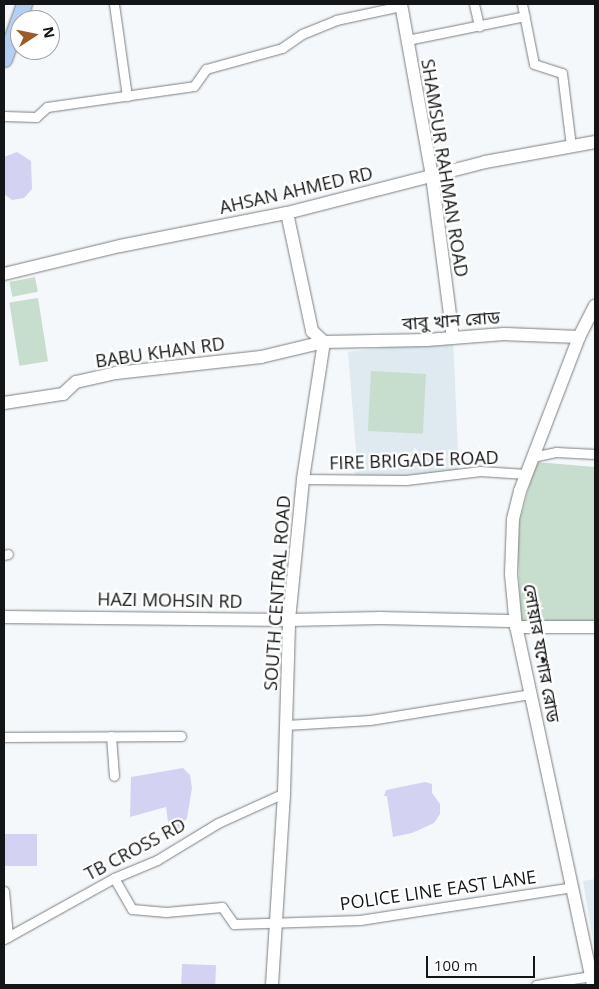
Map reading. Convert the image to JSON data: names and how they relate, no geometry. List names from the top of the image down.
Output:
{
  "streets": {
    "street": [
      "SHAMSUR RAHMAN ROAD",
      "AHSAN AHMED RD",
      "বাবু খান রোড",
      "BABU KHAN RD",
      "FIRE BRIGADE ROAD",
      "SOUTH CENTRAL ROAD",
      "HAZI MOHSIN RD",
      "লোয়ার যশোর রোড",
      "TB CROSS RD",
      "POLICE LINE EAST LANE"
    ]
  },
  "crossings": [
    ["SHAMSUR RAHMAN ROAD", "AHSAN AHMED RD"],
    ["SHAMSUR RAHMAN ROAD", "বাবু খান রোড"],
    ["বাবু খান রোড", "BABU KHAN RD"],
    ["বাবু খান রোড", "SOUTH CENTRAL ROAD"],
    ["বাবু খান রোড", "লোয়ার যশোর রোড"],
    ["BABU KHAN RD", "SOUTH CENTRAL ROAD"],
    ["FIRE BRIGADE ROAD", "SOUTH CENTRAL ROAD"],
    ["FIRE BRIGADE ROAD", "লোয়ার যশোর রোড"],
    ["SOUTH CENTRAL ROAD", "HAZI MOHSIN RD"],
    ["SOUTH CENTRAL ROAD", "TB CROSS RD"],
    ["SOUTH CENTRAL ROAD", "POLICE LINE EAST LANE"],
    ["HAZI MOHSIN RD", "লোয়ার যশোর রোড"],
    ["লোয়ার যশোর রোড", "POLICE LINE EAST LANE"],
    ["TB CROSS RD", "POLICE LINE EAST LANE"]
  ],
  "scale_bar": "100 m",
  "north": "right"
}
